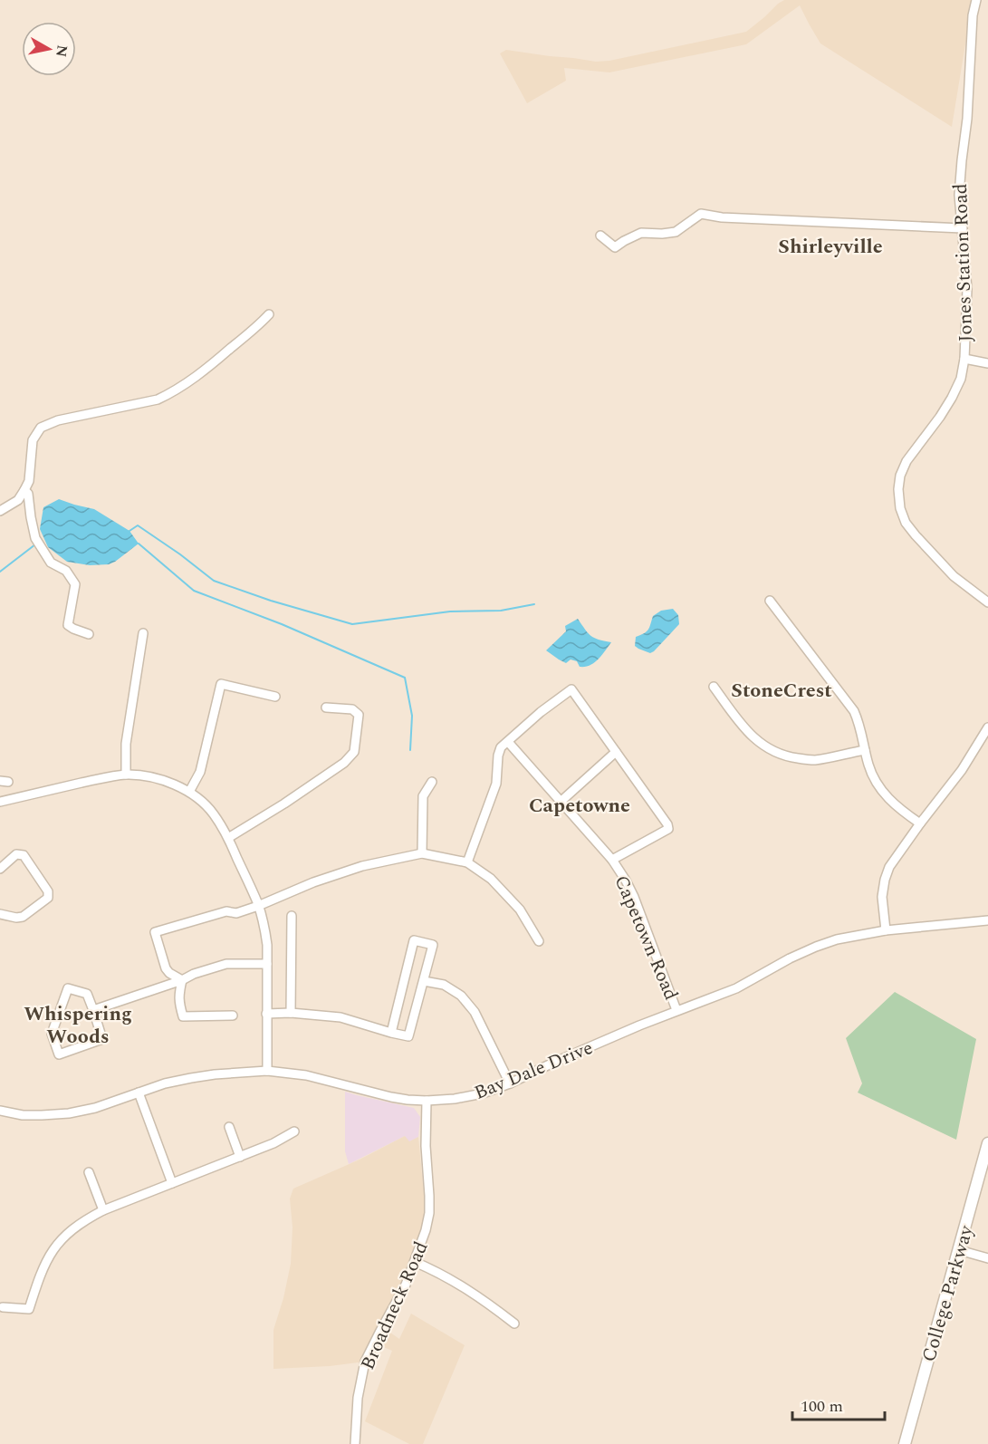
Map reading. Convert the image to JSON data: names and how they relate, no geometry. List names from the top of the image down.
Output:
{
  "streets": {
    "main road": ["College Parkway"],
    "street": [
      "Jones Station Road",
      "Capetown Road",
      "Bay Dale Drive",
      "Broadneck Road"
    ]
  },
  "crossings": [
    ["Capetown Road", "Bay Dale Drive"],
    ["Bay Dale Drive", "Broadneck Road"]
  ],
  "districts": [
    "Shirleyville",
    "StoneCrest",
    "Capetowne",
    "Whispering Woods"
  ],
  "scale_bar": "100 m",
  "north": "right"
}
